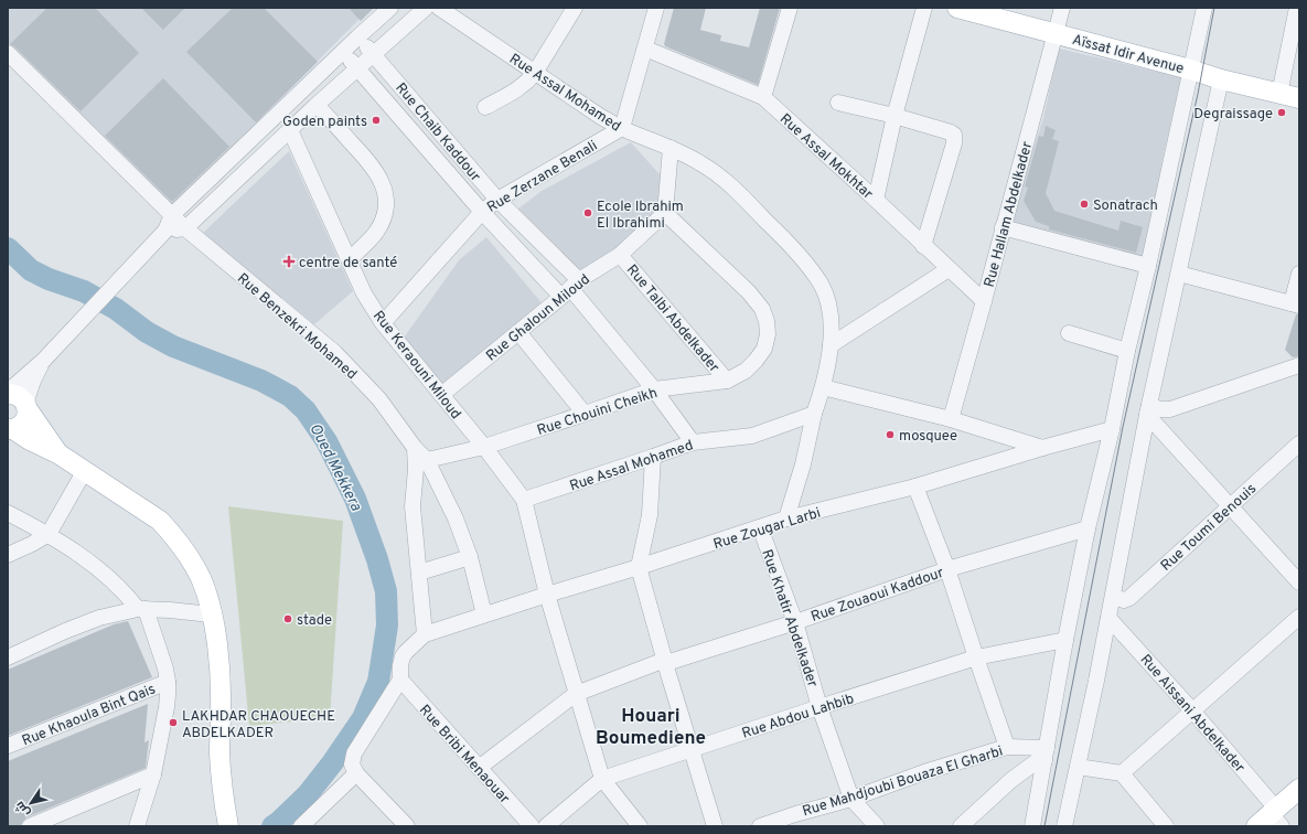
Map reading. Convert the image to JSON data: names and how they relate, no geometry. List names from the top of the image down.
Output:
{
  "streets": {
    "main road": ["Aïssat Idir Avenue"],
    "street": [
      "Rue Assal Mohamed",
      "Rue Chaib Kaddour",
      "Rue Assal Mokhtar",
      "Rue Zerzane Benali",
      "Rue Hallam Abdelkader",
      "Rue Ghaloun Miloud",
      "Rue Talbi Abdelkader",
      "Rue Benzekri Mohamed",
      "Rue Keraouni Miloud",
      "Rue Chouini Cheikh",
      "Rue Toumi Benouis",
      "Rue Zougar Larbi",
      "Rue Zouaoui Kaddour",
      "Rue Khatir Abdelkader",
      "Rue Aissani Abdelkader",
      "Rue Khaoula Bint Qais",
      "Rue Abdou Lahbib",
      "Rue Bribi Menaouar",
      "Rue Mahdjoubi Bouaza El Gharbi"
    ]
  },
  "crossings": [
    ["Aïssat Idir Avenue", "Rue Hallam Abdelkader"],
    ["Rue Assal Mohamed", "Rue Chaib Kaddour"],
    ["Rue Assal Mohamed", "Rue Zerzane Benali"],
    ["Rue Assal Mohamed", "Rue Keraouni Miloud"],
    ["Rue Chaib Kaddour", "Rue Zerzane Benali"],
    ["Rue Chaib Kaddour", "Rue Ghaloun Miloud"],
    ["Rue Chaib Kaddour", "Rue Chouini Cheikh"],
    ["Rue Assal Mokhtar", "Rue Hallam Abdelkader"],
    ["Rue Zerzane Benali", "Rue Keraouni Miloud"],
    ["Rue Ghaloun Miloud", "Rue Talbi Abdelkader"],
    ["Rue Ghaloun Miloud", "Rue Keraouni Miloud"],
    ["Rue Ghaloun Miloud", "Rue Chouini Cheikh"],
    ["Rue Talbi Abdelkader", "Rue Chouini Cheikh"],
    ["Rue Benzekri Mohamed", "Rue Chouini Cheikh"],
    ["Rue Benzekri Mohamed", "Rue Zougar Larbi"],
    ["Rue Keraouni Miloud", "Rue Chouini Cheikh"],
    ["Rue Keraouni Miloud", "Rue Zougar Larbi"],
    ["Rue Keraouni Miloud", "Rue Zouaoui Kaddour"],
    ["Rue Keraouni Miloud", "Rue Abdou Lahbib"],
    ["Rue Zougar Larbi", "Rue Khatir Abdelkader"],
    ["Rue Zouaoui Kaddour", "Rue Khatir Abdelkader"],
    ["Rue Zouaoui Kaddour", "Rue Bribi Menaouar"],
    ["Rue Khatir Abdelkader", "Rue Abdou Lahbib"],
    ["Rue Khatir Abdelkader", "Rue Mahdjoubi Bouaza El Gharbi"]
  ],
  "districts": ["Houari Boumediene"],
  "water": ["Oued Mekkera"],
  "places": {
    "other": [
      "Degraissage",
      "Goden paints",
      "Sonatrach",
      "Ecole Ibrahim El Ibrahimi",
      "mosquee",
      "stade",
      "LAKHDAR CHAOUECHE ABDELKADER"
    ],
    "health": ["centre de santé"]
  },
  "north": "bottom left"
}
